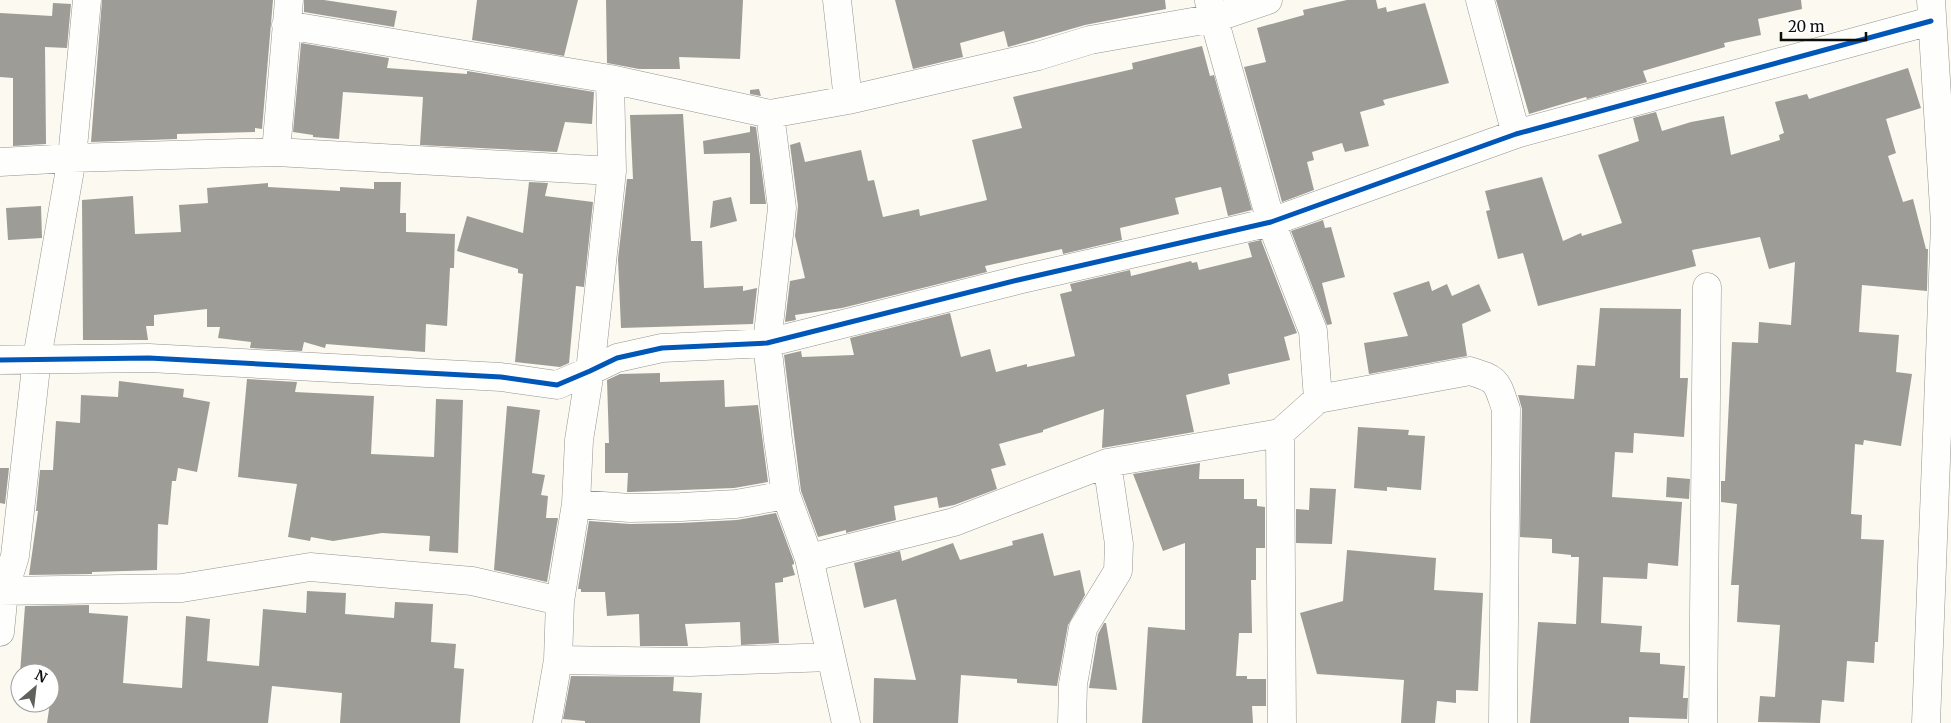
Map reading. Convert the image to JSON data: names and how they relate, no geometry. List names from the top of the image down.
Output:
{
  "scale_bar": "20 m",
  "north": "top right"
}
